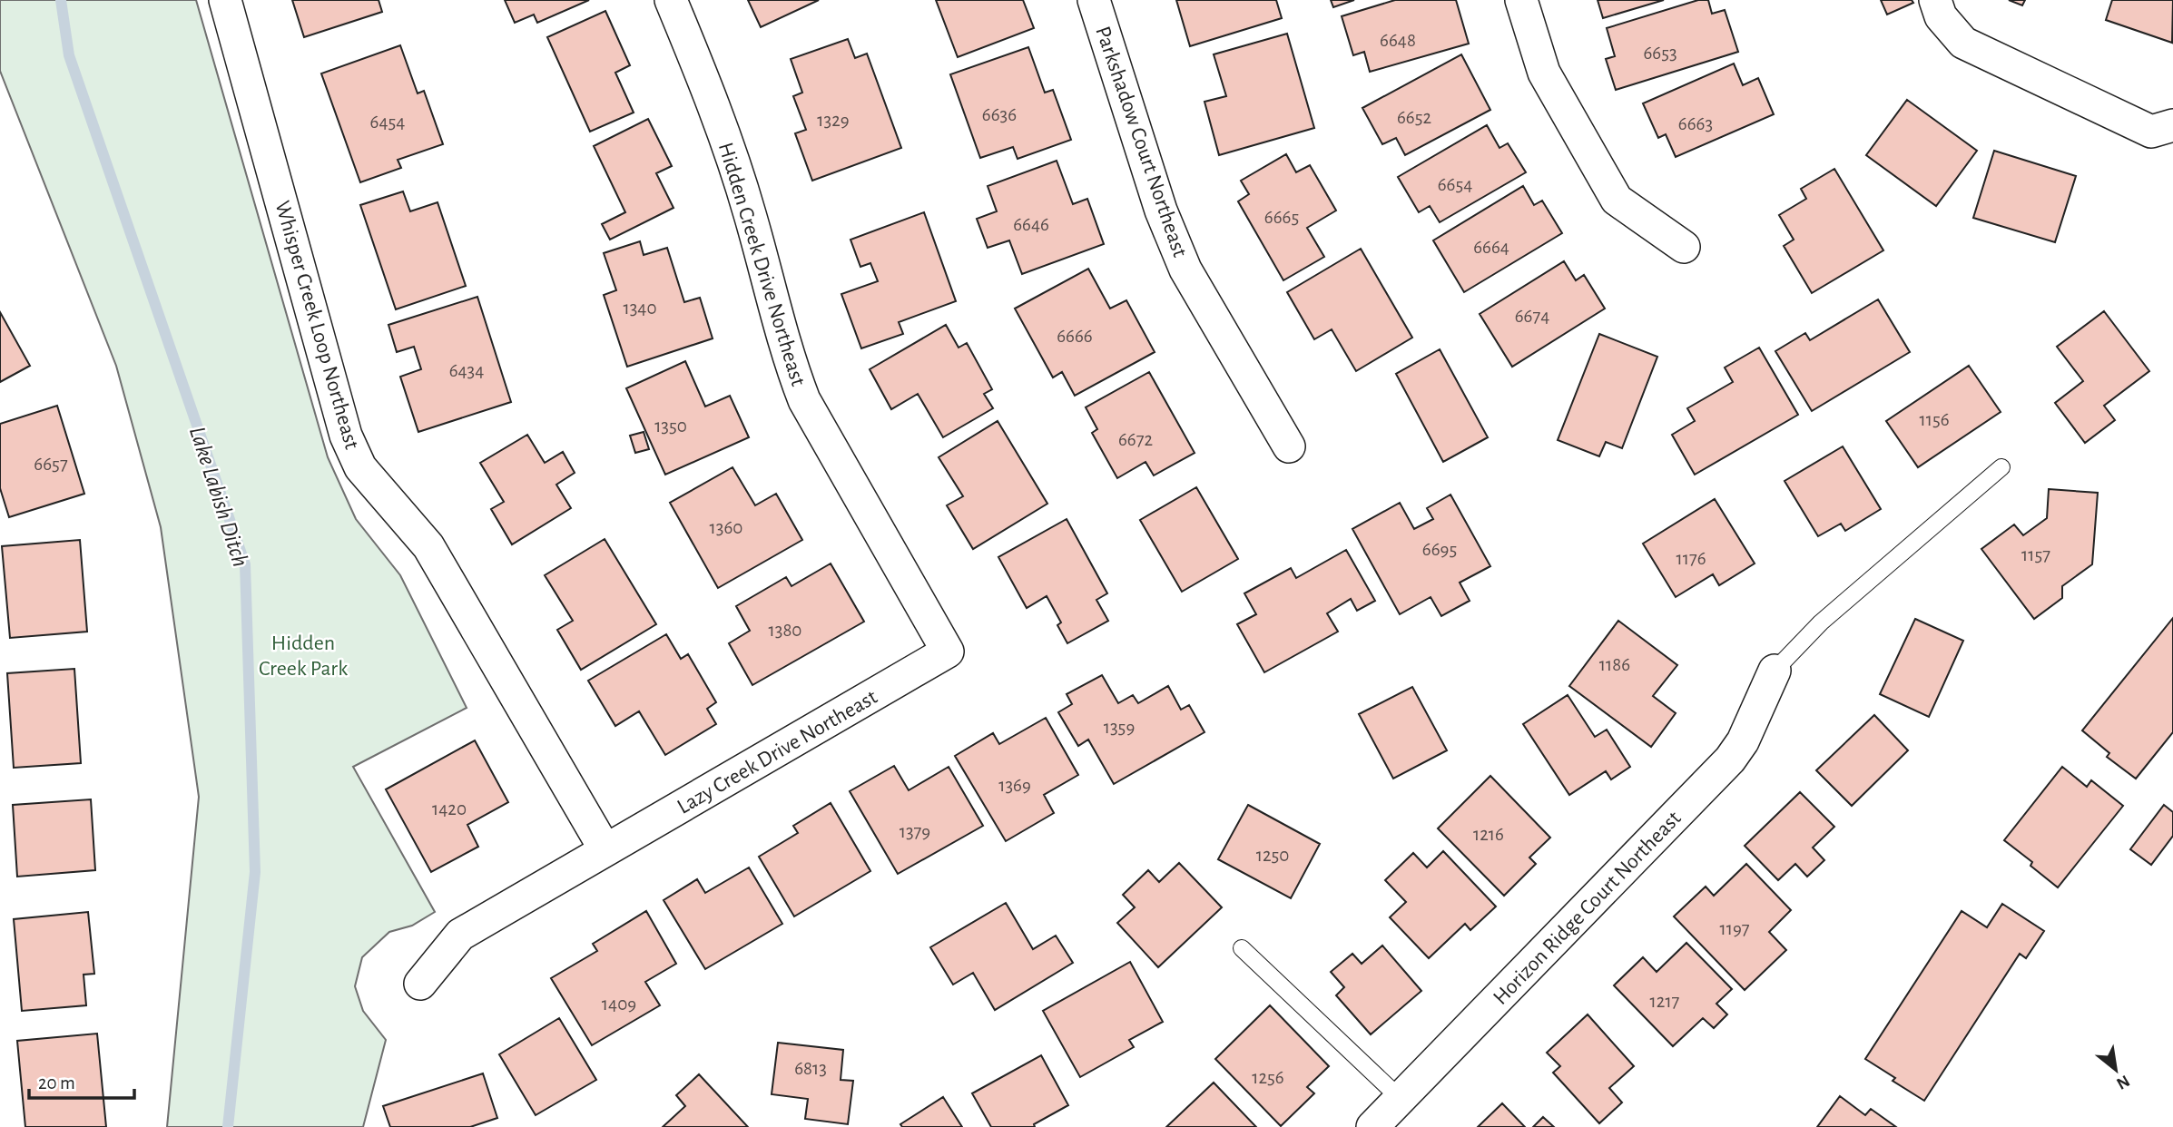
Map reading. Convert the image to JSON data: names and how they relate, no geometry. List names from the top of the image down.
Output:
{
  "streets": {
    "street": [
      "Parkshadow Court Northeast",
      "Hidden Creek Drive Northeast",
      "Whisper Creek Loop Northeast",
      "Lazy Creek Drive Northeast",
      "Horizon Ridge Court Northeast"
    ]
  },
  "crossings": [
    ["Hidden Creek Drive Northeast", "Lazy Creek Drive Northeast"],
    ["Whisper Creek Loop Northeast", "Lazy Creek Drive Northeast"]
  ],
  "water": ["Lake Labish Ditch"],
  "parks": ["Hidden Creek Park"],
  "house_numbers": [
    "6648",
    "6653",
    "6636",
    "6652",
    "1329",
    "6454",
    "6663",
    "6654",
    "6665",
    "6646",
    "6664",
    "1340",
    "6674",
    "6666",
    "6434",
    "1156",
    "1350",
    "6672",
    "6657",
    "1360",
    "6695",
    "1157",
    "1176",
    "1380",
    "1186",
    "1359",
    "1369",
    "1420",
    "1379",
    "1216",
    "1250",
    "1197",
    "1217",
    "1409",
    "6813",
    "1256"
  ],
  "scale_bar": "20 m",
  "north": "bottom right"
}
